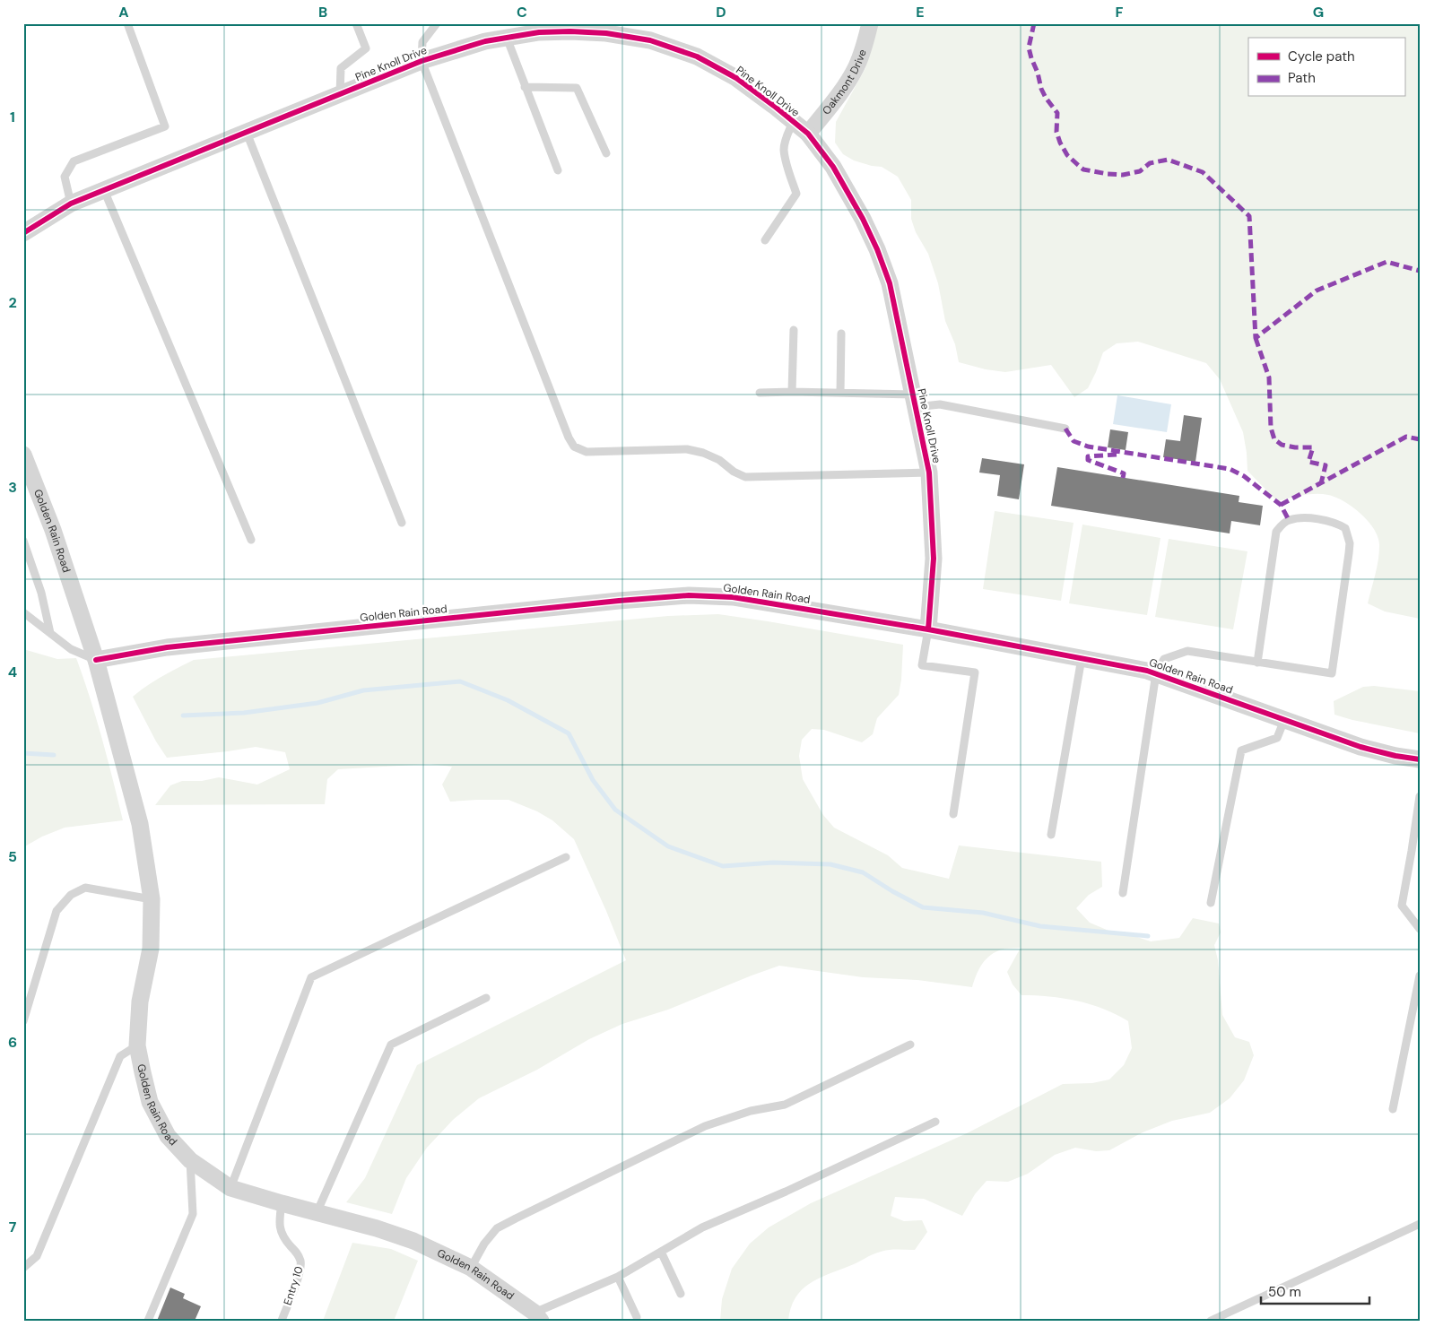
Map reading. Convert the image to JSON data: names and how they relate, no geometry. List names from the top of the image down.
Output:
{
  "streets": {
    "street": ["Pine Knoll Drive", "Oakmont Drive", "Golden Rain Road"],
    "lane": ["Entry 10"]
  },
  "crossings": [
    ["Pine Knoll Drive", "Oakmont Drive"],
    ["Pine Knoll Drive", "Golden Rain Road"],
    ["Golden Rain Road", "Entry 10"]
  ],
  "legend": ["Cycle path", "Path"],
  "scale_bar": "50 m",
  "grid": {
    "columns": [
      "A",
      "B",
      "C",
      "D",
      "E",
      "F",
      "G"
    ],
    "rows": [
      "1",
      "2",
      "3",
      "4",
      "5",
      "6",
      "7"
    ]
  }
}
